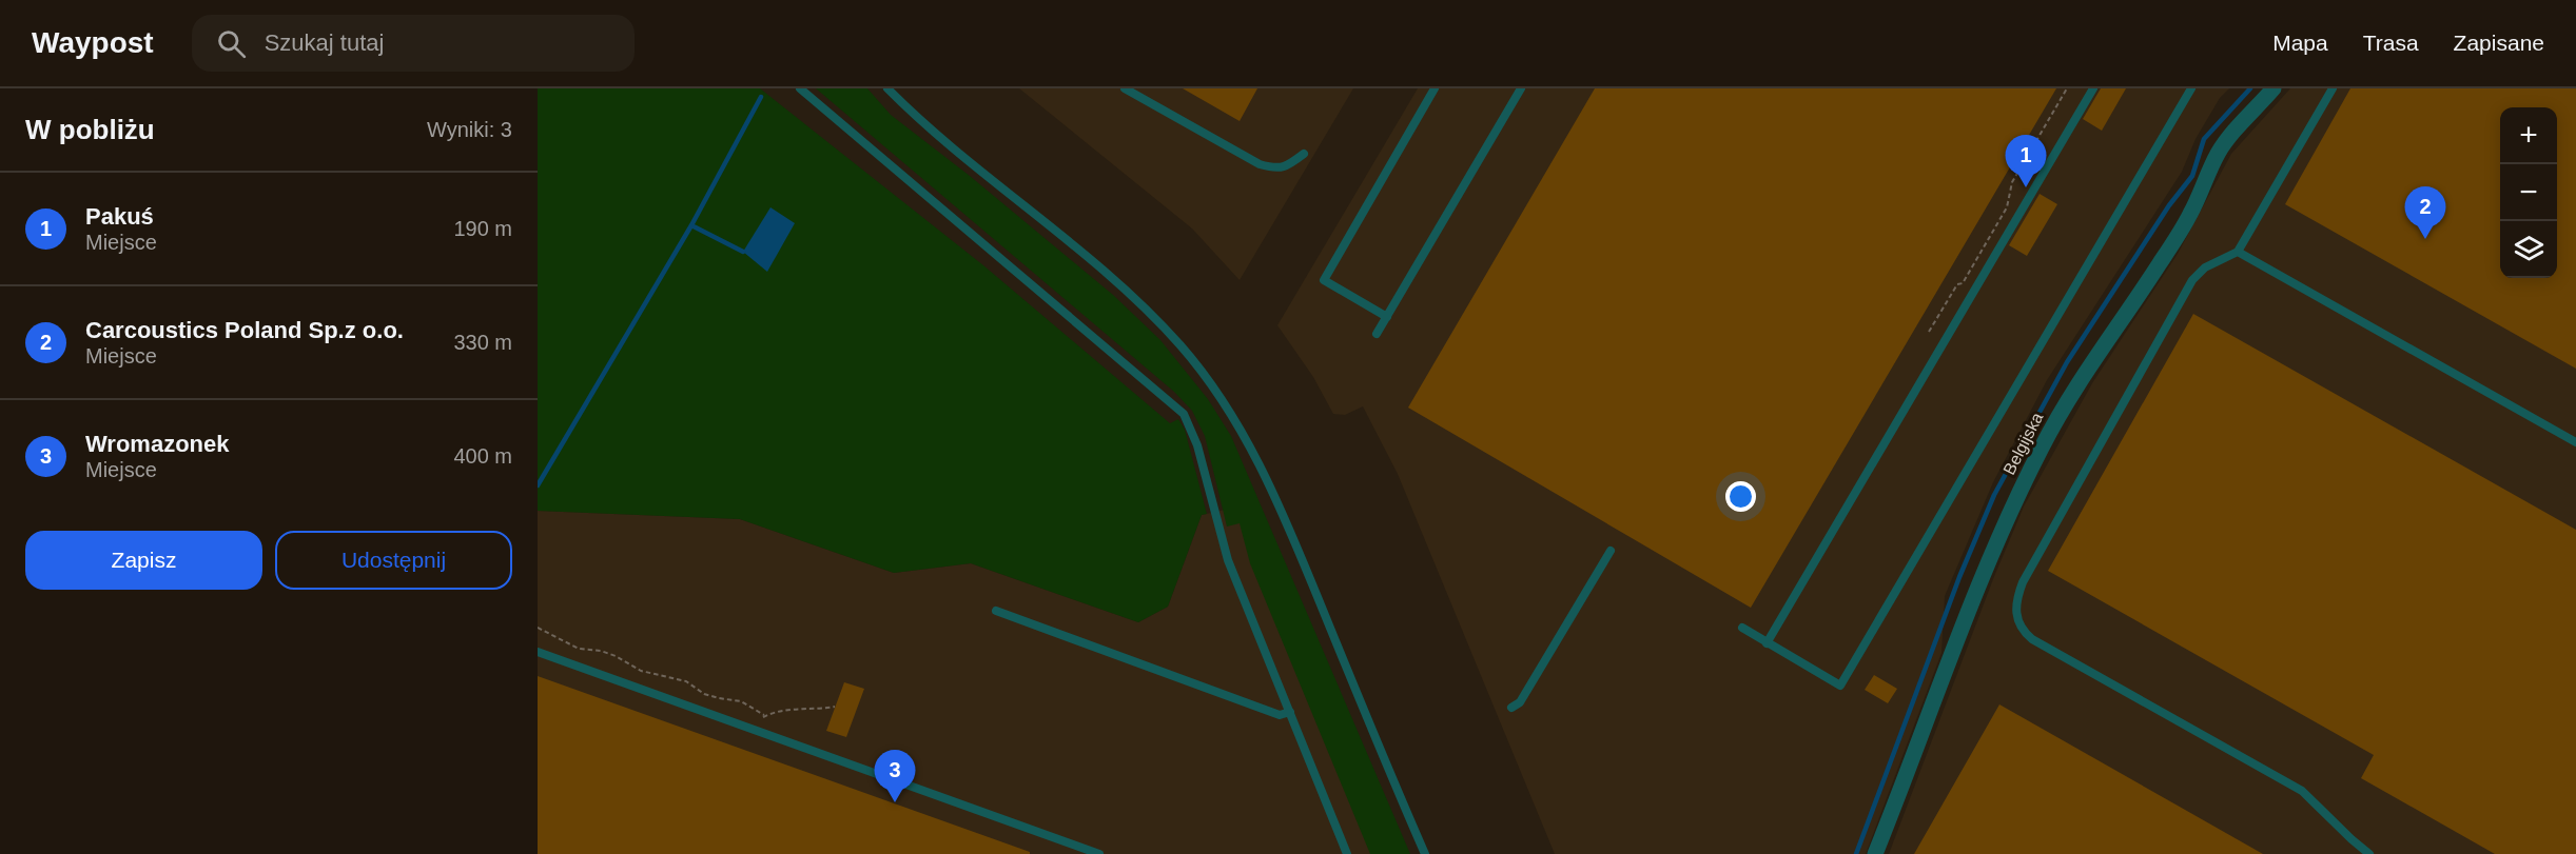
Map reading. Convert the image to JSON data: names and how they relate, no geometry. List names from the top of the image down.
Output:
{
  "streets": {
    "street": ["Belgijska"]
  },
  "page": {
    "header": "Waypost",
    "search": "Szukaj tutaj",
    "nav": ["Mapa", "Trasa", "Zapisane"],
    "heading": ["W pobliżu", "Wyniki: 3"],
    "map_buttons": ["+", "−"],
    "pins": ["1", "2", "3"],
    "list": [
      {
        "mark": "1",
        "name": "Pakuś",
        "note": "Miejsce",
        "value": "190 m"
      },
      {
        "mark": "2",
        "name": "Carcoustics Poland Sp.z o.o.",
        "note": "Miejsce",
        "value": "330 m"
      },
      {
        "mark": "3",
        "name": "Wromazonek",
        "note": "Miejsce",
        "value": "400 m"
      }
    ],
    "buttons": ["Zapisz", "Udostępnij"]
  }
}
